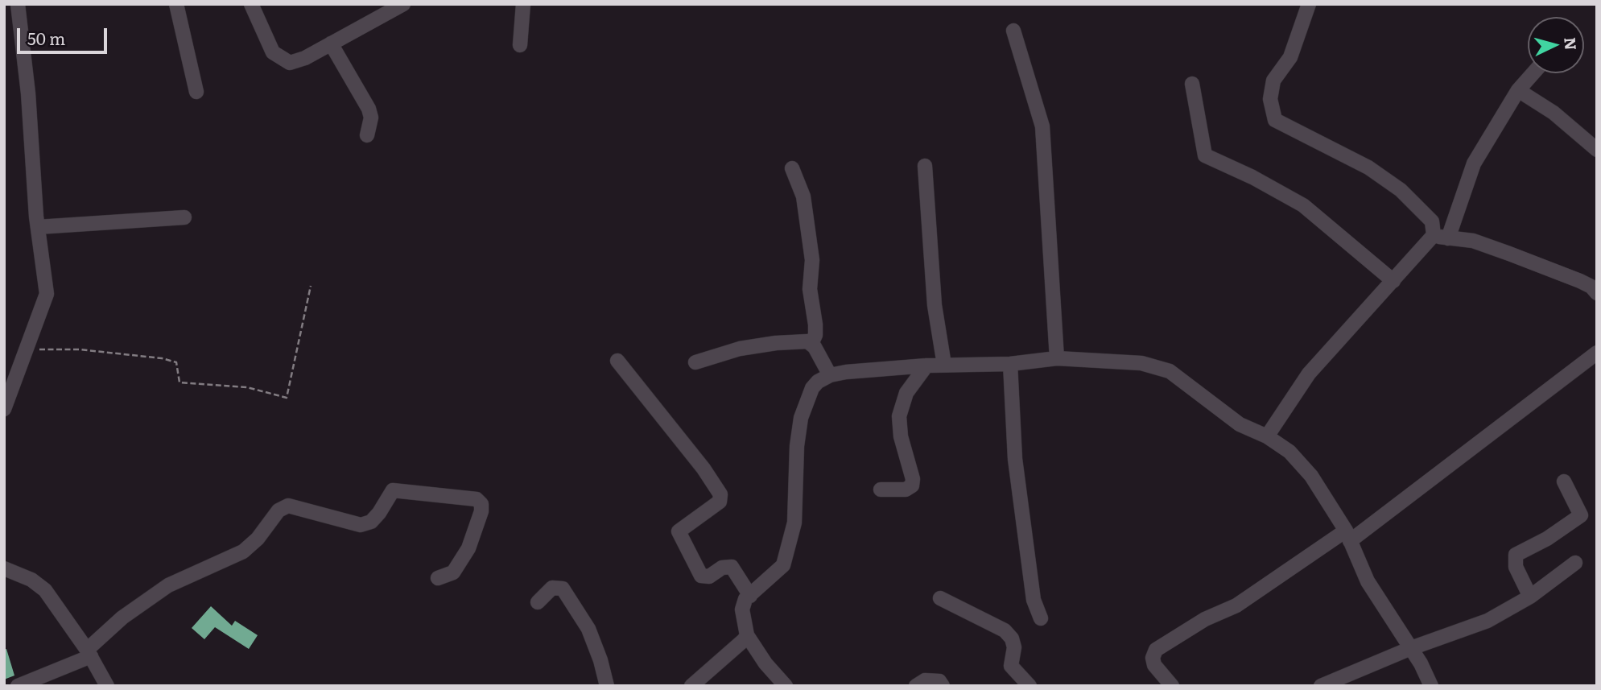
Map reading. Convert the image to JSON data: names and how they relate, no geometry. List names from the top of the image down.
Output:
{
  "scale_bar": "50 m",
  "north": "right"
}
